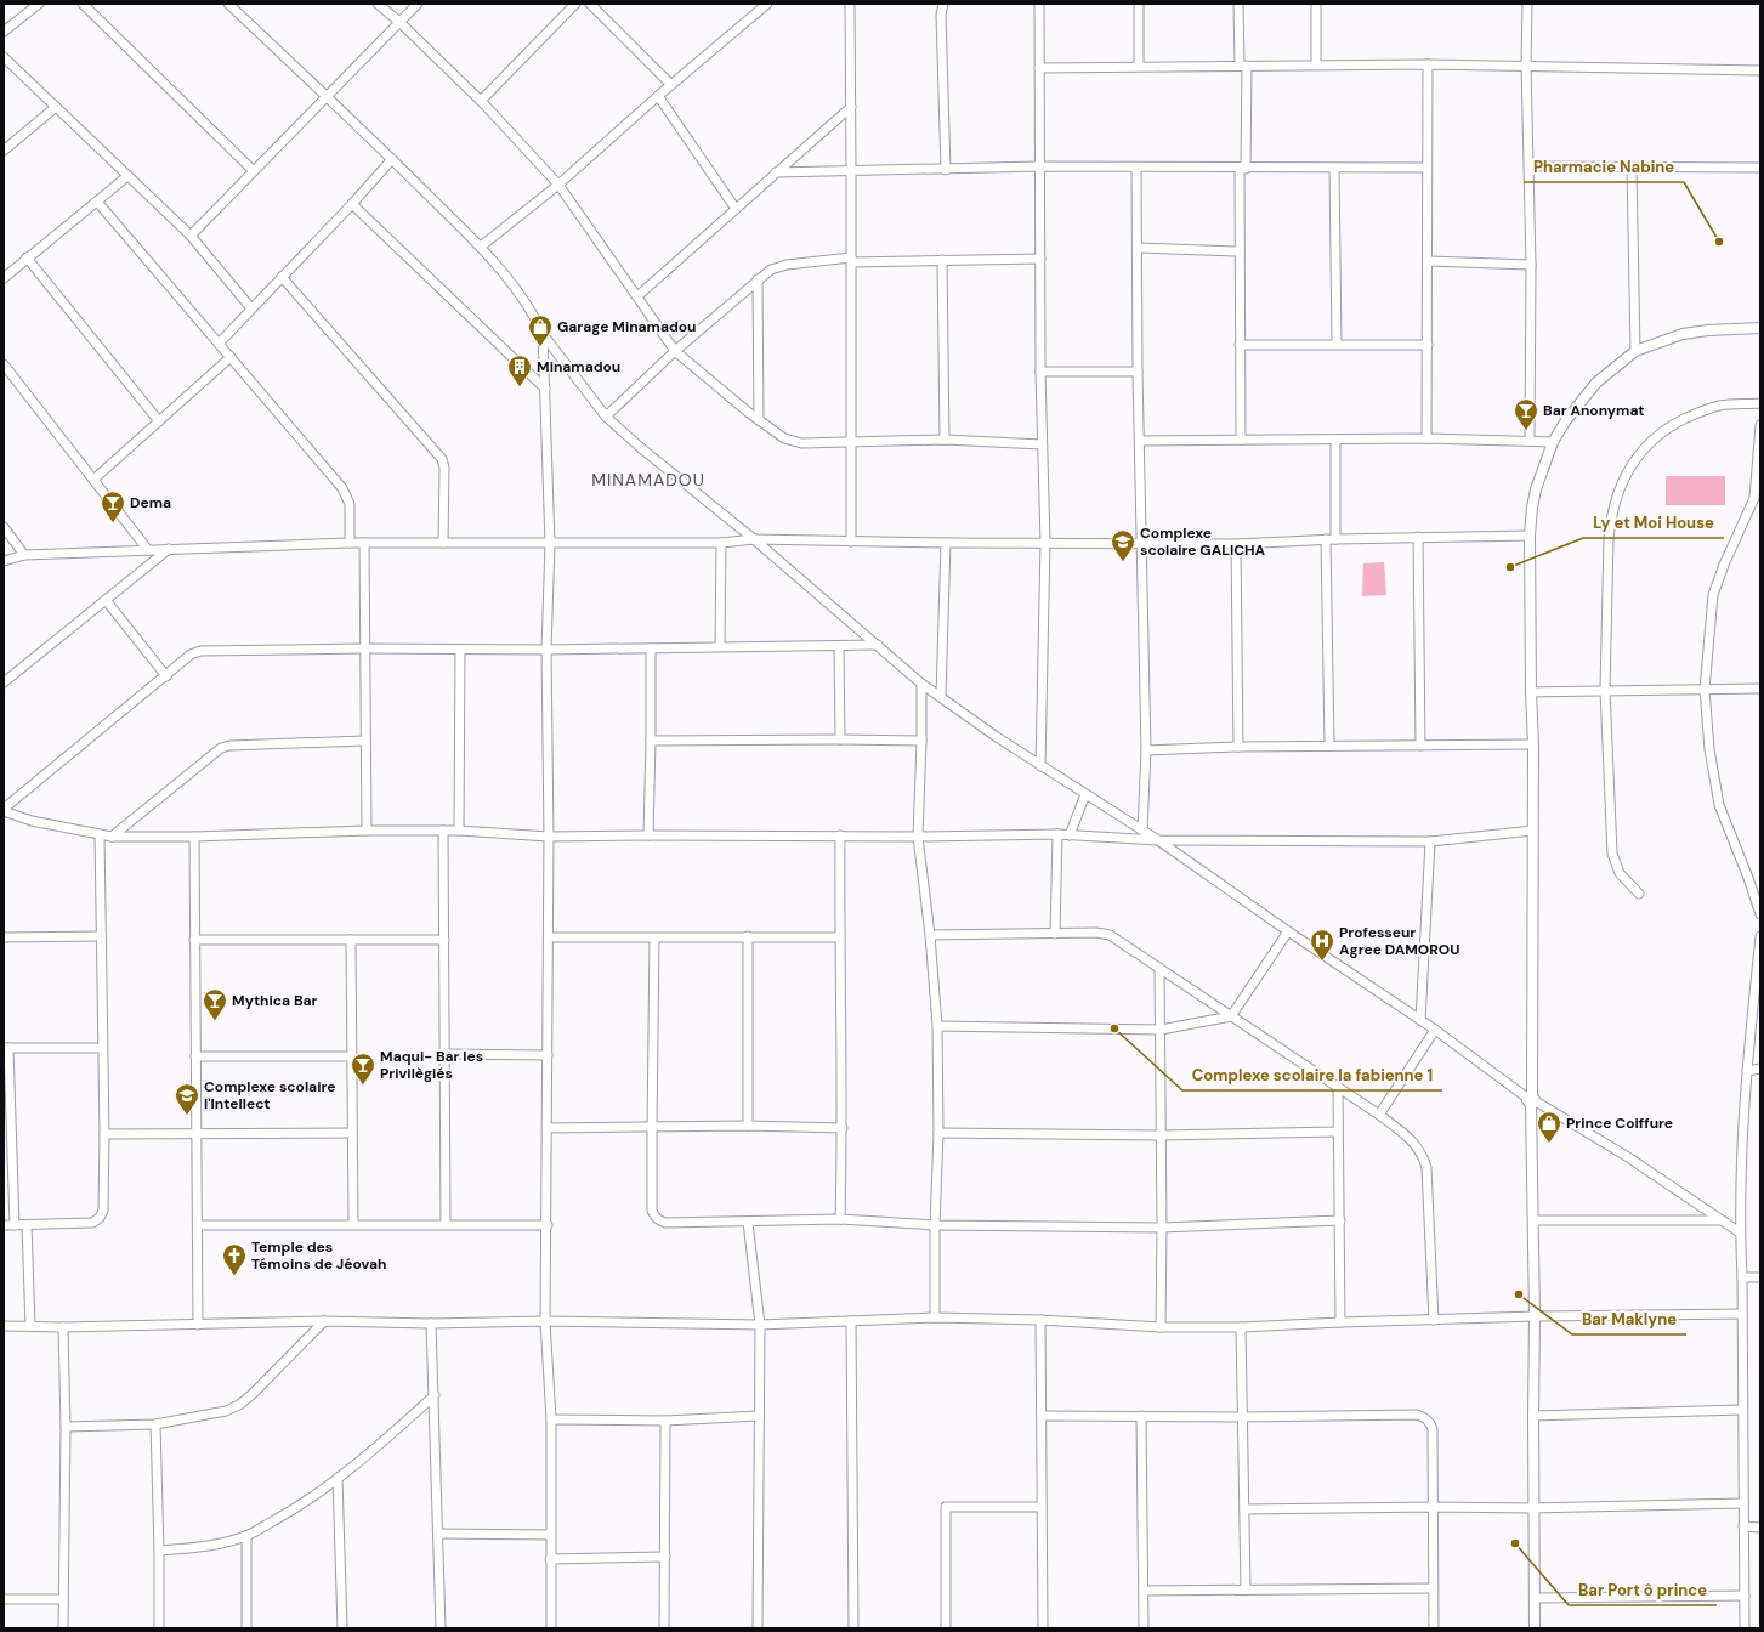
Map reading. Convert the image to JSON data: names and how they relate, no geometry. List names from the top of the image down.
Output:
{
  "districts": ["MINAMADOU"],
  "places": {
    "other": [
      "Pharmacie Nabine",
      "Ly et Moi House",
      "Complexe scolaire la fabienne 1",
      "Bar Maklyne",
      "Bar Port ô prince"
    ],
    "shop": ["Garage Minamadou", "Prince Coiffure"],
    "building": ["Minamadou"],
    "bar": [
      "Bar Anonymat",
      "Dema",
      "Mythica Bar",
      "Maqui- Bar les Privilègiés"
    ],
    "school or university": ["Complexe scolaire GALICHA", "Complexe scolaire l'Intellect"],
    "hospital": ["Professeur Agree DAMOROU"],
    "church": ["Temple des Témoins de Jéovah"]
  }
}
